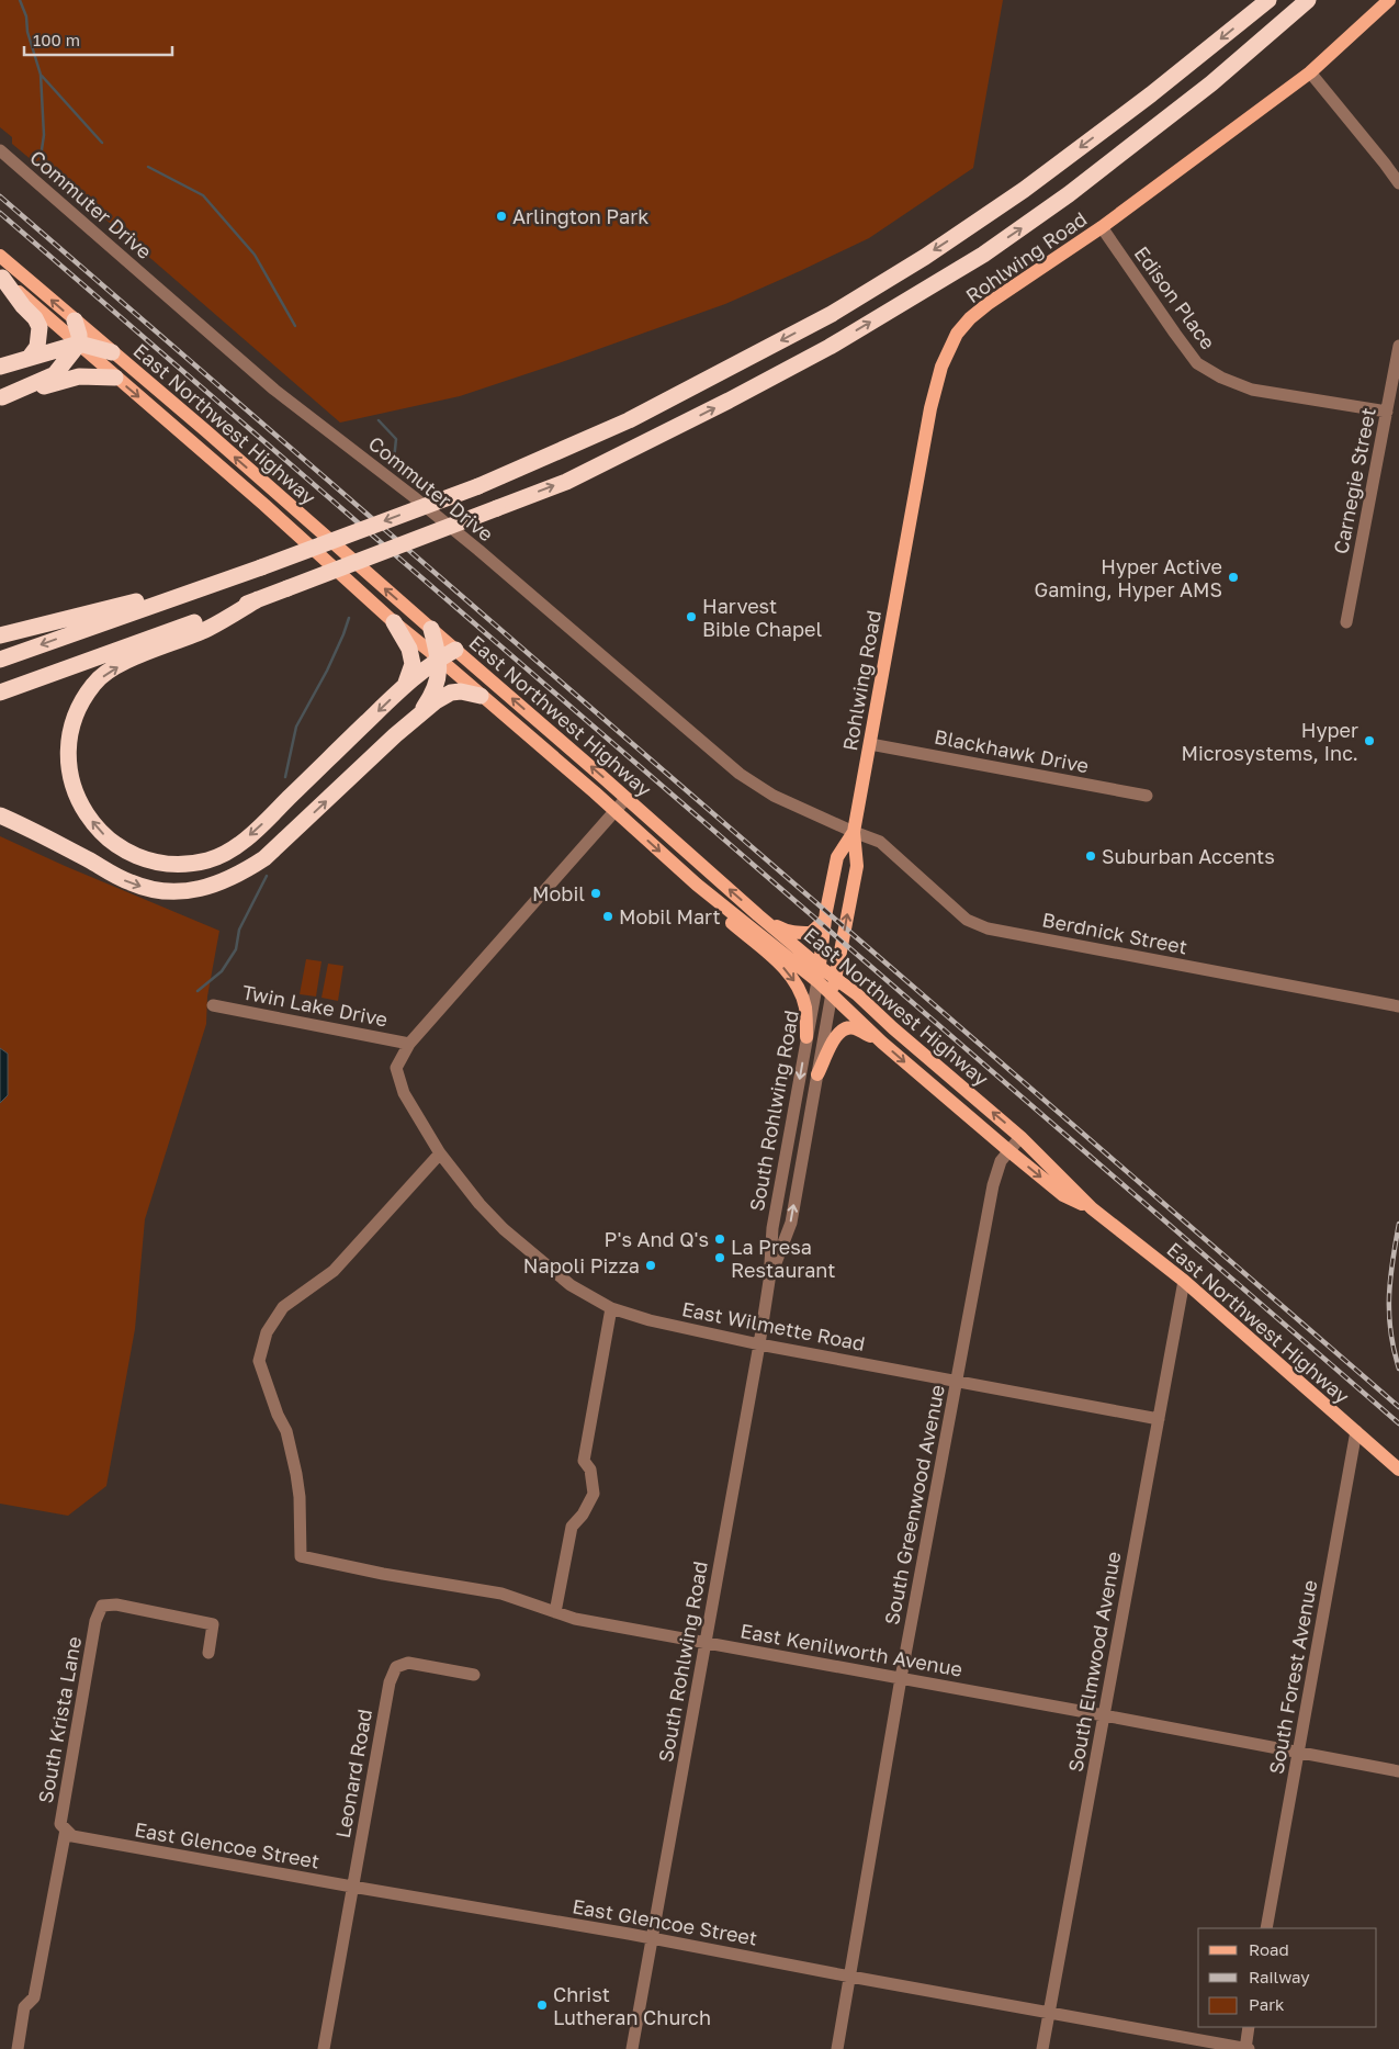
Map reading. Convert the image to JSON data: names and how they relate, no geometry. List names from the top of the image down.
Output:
{
  "streets": {
    "main road": ["Rohlwing Road", "East Northwest Highway"],
    "street": [
      "Commuter Drive",
      "Edison Place",
      "Carnegie Street",
      "Blackhawk Drive",
      "Berdnick Street",
      "Twin Lake Drive",
      "South Rohlwing Road",
      "East Wilmette Road",
      "South Greenwood Avenue",
      "East Kenilworth Avenue",
      "South Elmwood Avenue",
      "South Forest Avenue",
      "South Krista Lane",
      "Leonard Road",
      "East Glencoe Street"
    ]
  },
  "crossings": [
    ["Commuter Drive", "Rohlwing Road"],
    ["Commuter Drive", "Berdnick Street"],
    ["Rohlwing Road", "Edison Place"],
    ["Rohlwing Road", "East Northwest Highway"],
    ["Rohlwing Road", "Blackhawk Drive"],
    ["Rohlwing Road", "Berdnick Street"],
    ["Rohlwing Road", "South Rohlwing Road"],
    ["Edison Place", "Carnegie Street"],
    ["East Northwest Highway", "South Rohlwing Road"],
    ["East Northwest Highway", "East Wilmette Road"],
    ["East Northwest Highway", "South Greenwood Avenue"],
    ["East Northwest Highway", "South Elmwood Avenue"],
    ["East Northwest Highway", "South Forest Avenue"],
    ["Twin Lake Drive", "East Wilmette Road"],
    ["South Rohlwing Road", "East Wilmette Road"],
    ["South Rohlwing Road", "East Kenilworth Avenue"],
    ["South Rohlwing Road", "East Glencoe Street"],
    ["East Wilmette Road", "South Greenwood Avenue"],
    ["East Wilmette Road", "East Kenilworth Avenue"],
    ["East Wilmette Road", "South Elmwood Avenue"],
    ["South Greenwood Avenue", "East Kenilworth Avenue"],
    ["South Greenwood Avenue", "East Glencoe Street"],
    ["East Kenilworth Avenue", "South Elmwood Avenue"],
    ["East Kenilworth Avenue", "South Forest Avenue"],
    ["South Elmwood Avenue", "East Glencoe Street"],
    ["South Krista Lane", "East Glencoe Street"],
    ["Leonard Road", "East Glencoe Street"]
  ],
  "places": [
    "Arlington Park",
    "Hyper Active Gaming, Hyper AMS",
    "Harvest Bible Chapel",
    "Hyper Microsystems, Inc.",
    "Suburban Accents",
    "Mobil",
    "Mobil Mart",
    "P's And Q's",
    "La Presa Restaurant",
    "Napoli Pizza",
    "Christ Lutheran Church"
  ],
  "legend": ["Road", "Railway", "Park"],
  "scale_bar": "100 m"
}
